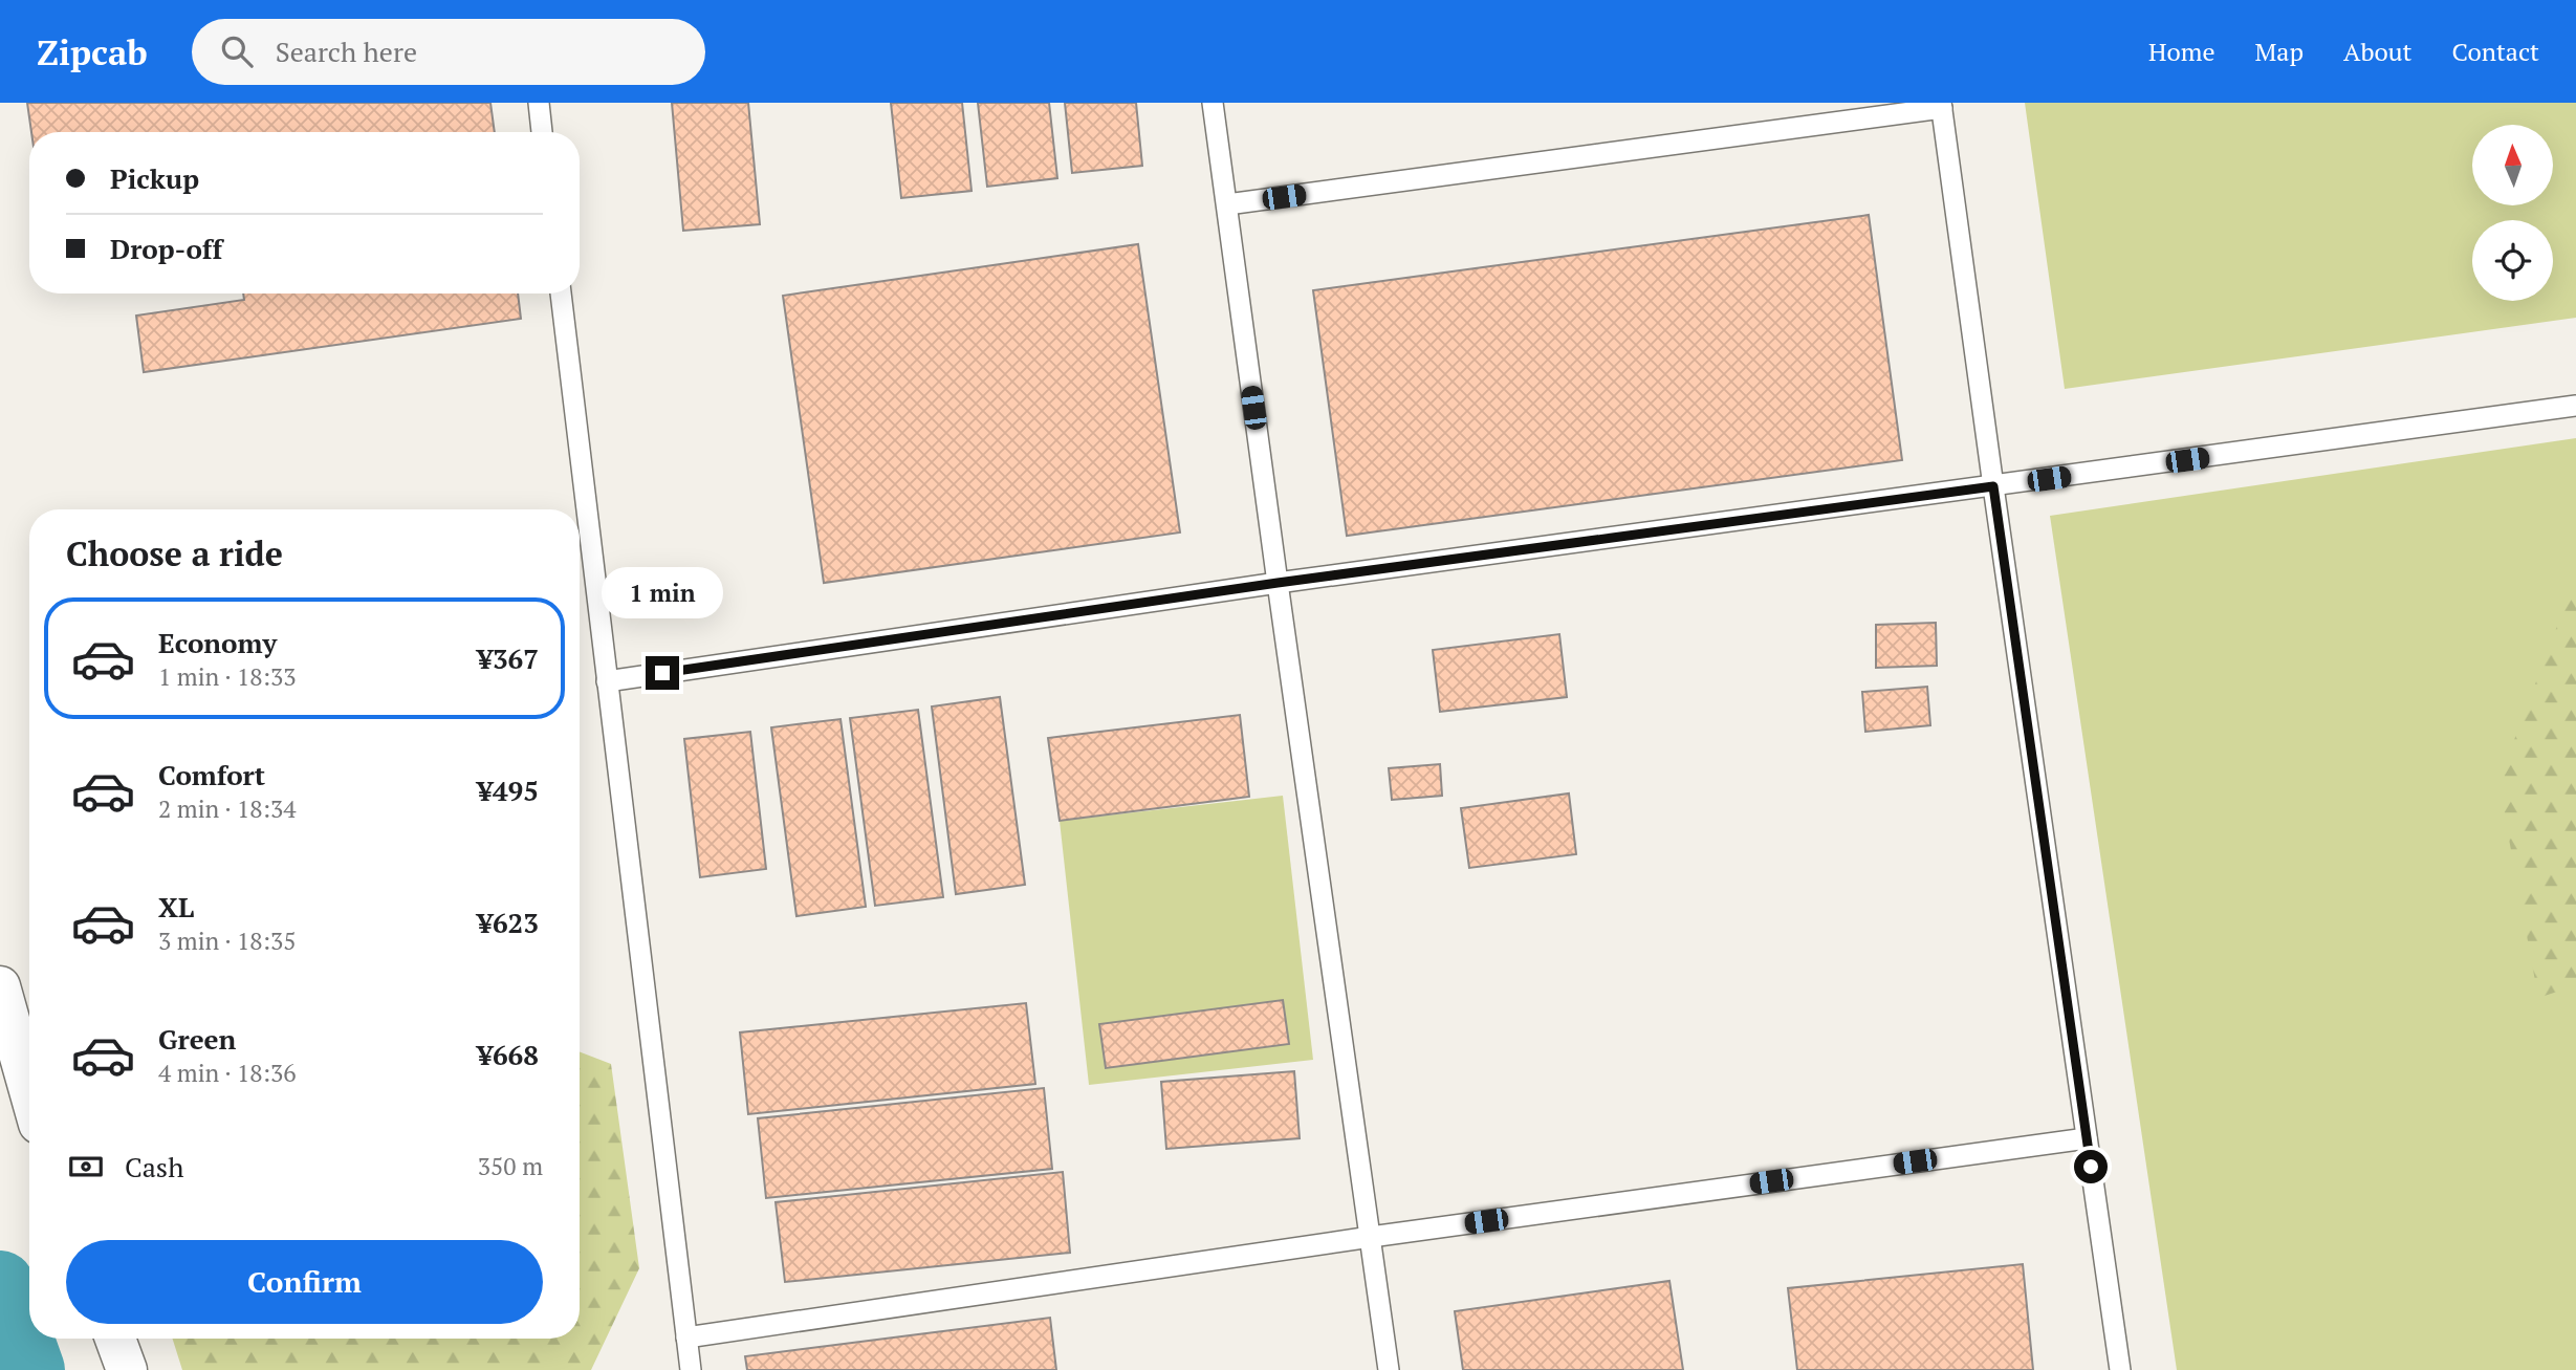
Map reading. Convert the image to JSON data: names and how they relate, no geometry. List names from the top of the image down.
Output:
{
  "north": "top",
  "page": {
    "header": "Zipcab",
    "search": "Search here",
    "nav": [
      "Home",
      "Map",
      "About",
      "Contact"
    ],
    "banner": ["Pickup", "Drop-off"],
    "heading": "Choose a ride",
    "bubble": "1 min",
    "list": [
      {
        "name": "Economy",
        "note": "1 min · 18:33",
        "value": "¥367"
      },
      {
        "name": "Comfort",
        "note": "2 min · 18:34",
        "value": "¥495"
      },
      {
        "name": "XL",
        "note": "3 min · 18:35",
        "value": "¥623"
      },
      {
        "name": "Green",
        "note": "4 min · 18:36",
        "value": "¥668"
      }
    ],
    "pay": ["Cash", "350 m"],
    "buttons": "Confirm"
  }
}
